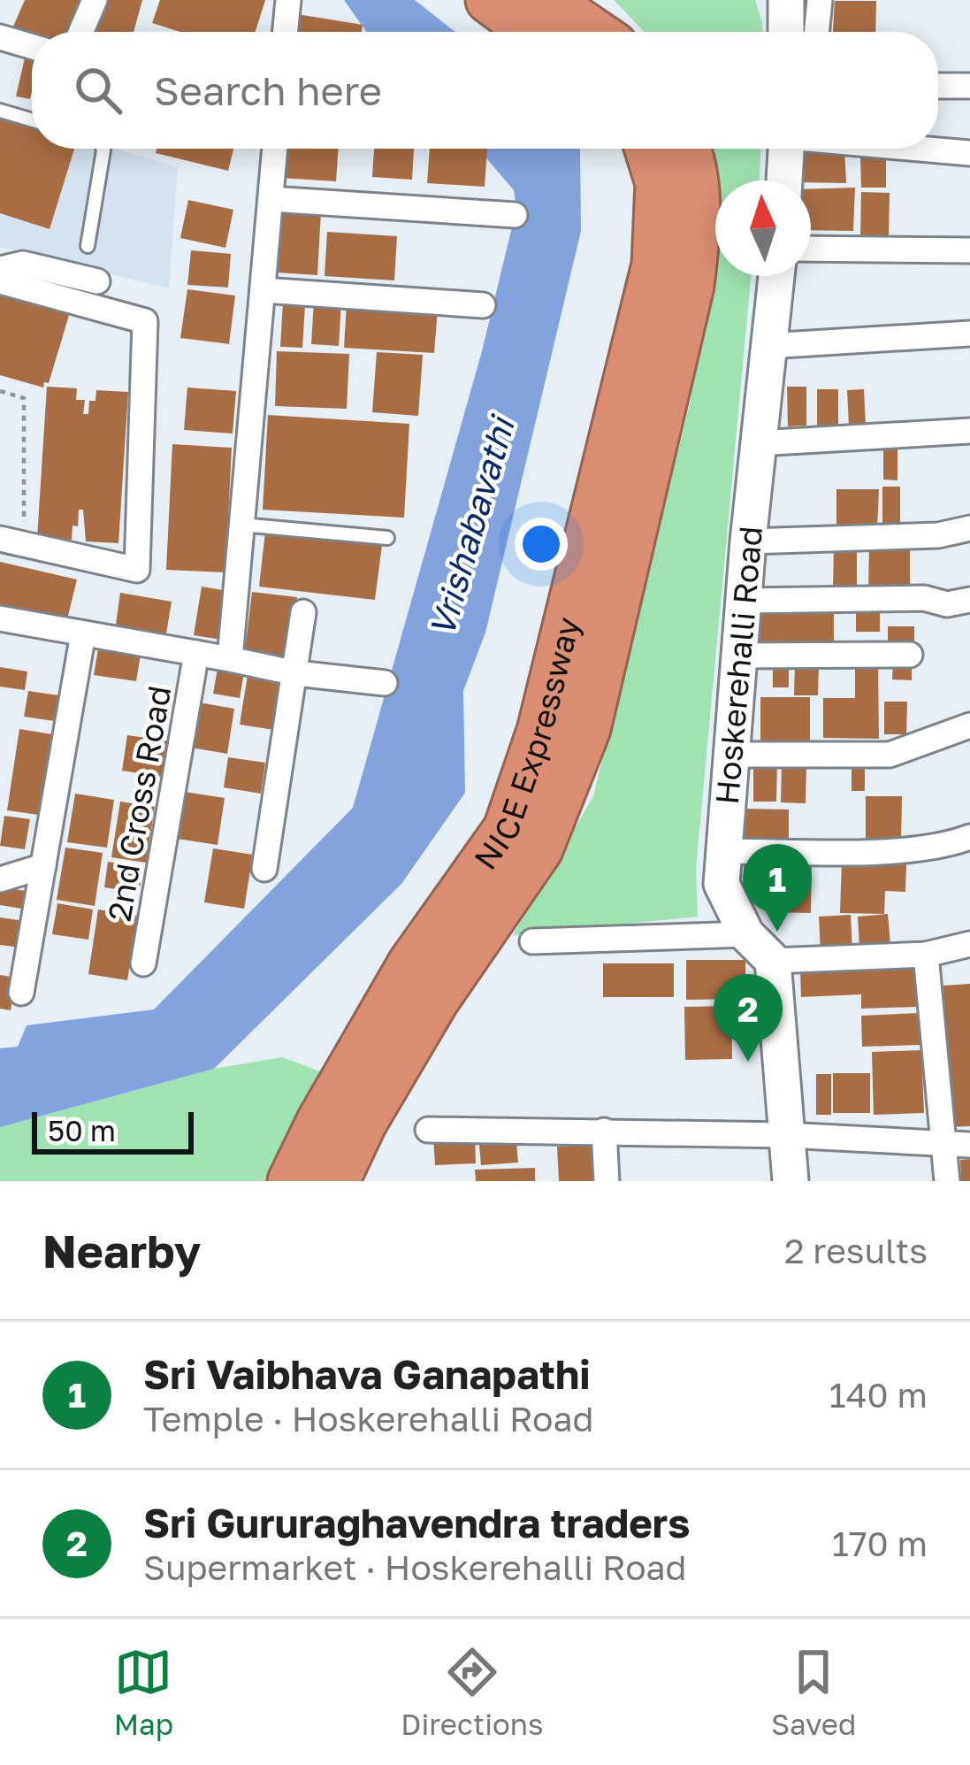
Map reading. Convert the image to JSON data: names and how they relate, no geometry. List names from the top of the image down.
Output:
{
  "streets": {
    "highway": ["NICE Expressway"],
    "street": ["Hoskerehalli Road", "2nd Cross Road"]
  },
  "water": ["Vrishabavathi"],
  "scale_bar": "50 m",
  "north": "top",
  "page": {
    "search": "Search here",
    "pins": ["1", "2"],
    "scale": "50 m",
    "heading": ["Nearby", "2 results"],
    "list": [
      {
        "mark": "1",
        "name": "Sri Vaibhava Ganapathi",
        "note": "Temple · Hoskerehalli Road",
        "value": "140 m"
      },
      {
        "mark": "2",
        "name": "Sri Gururaghavendra traders",
        "note": "Supermarket · Hoskerehalli Road",
        "value": "170 m"
      }
    ],
    "nav": ["Map", "Directions", "Saved"]
  }
}
